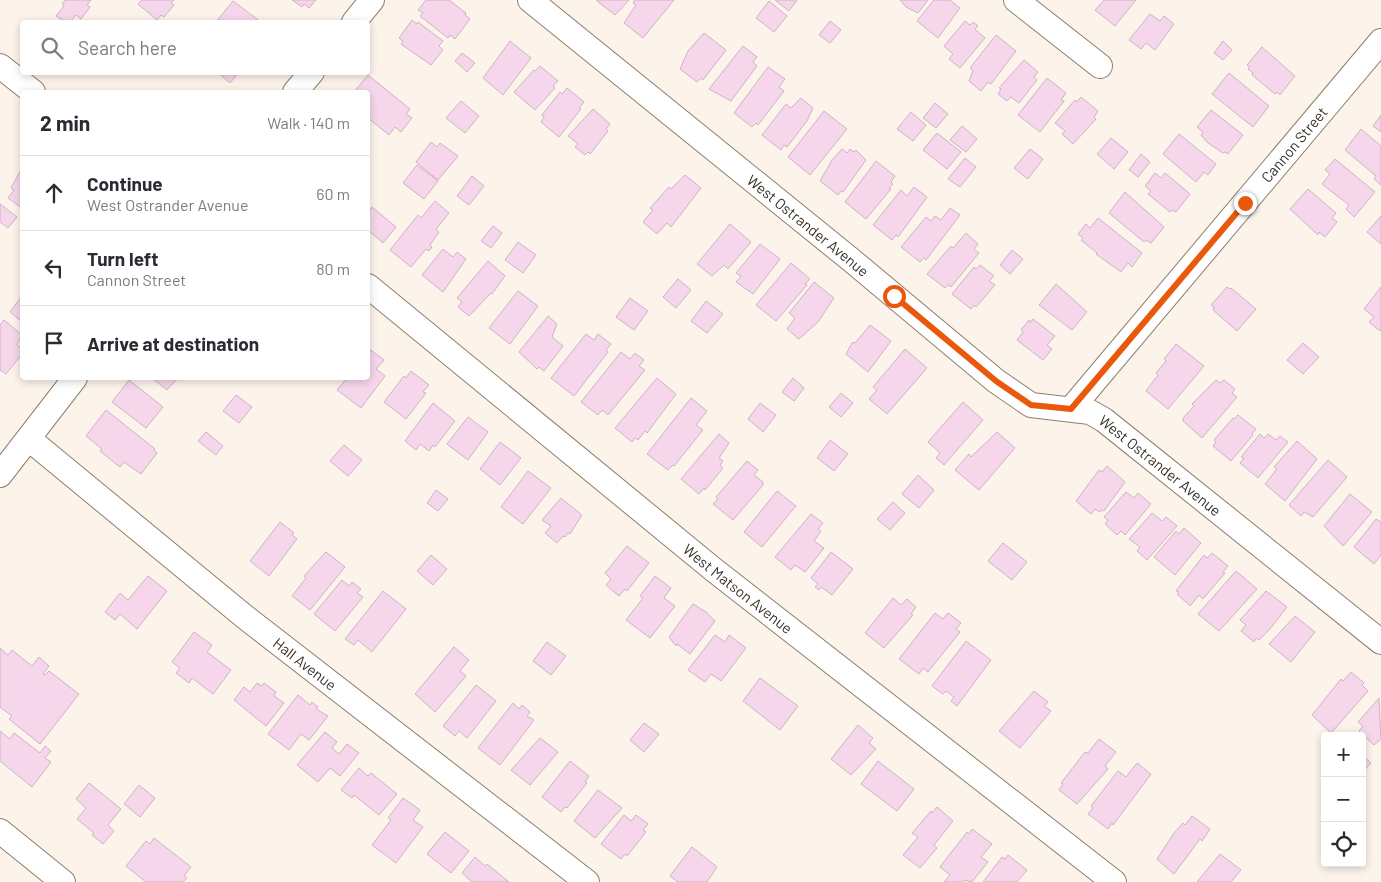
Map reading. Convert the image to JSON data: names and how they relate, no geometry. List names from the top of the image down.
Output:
{
  "streets": {
    "street": [
      "Cannon Street",
      "West Ostrander Avenue",
      "West Matson Avenue",
      "Hall Avenue"
    ]
  },
  "crossings": [
    ["Cannon Street", "West Ostrander Avenue"]
  ],
  "page": {
    "search": "Search here",
    "heading": ["2 min", "Walk · 140 m"],
    "list": [
      ["Continue", "West Ostrander Avenue", "60 m"],
      ["Turn left", "Cannon Street", "80 m"],
      "Arrive at destination"
    ],
    "map_buttons": ["+", "−"]
  }
}
